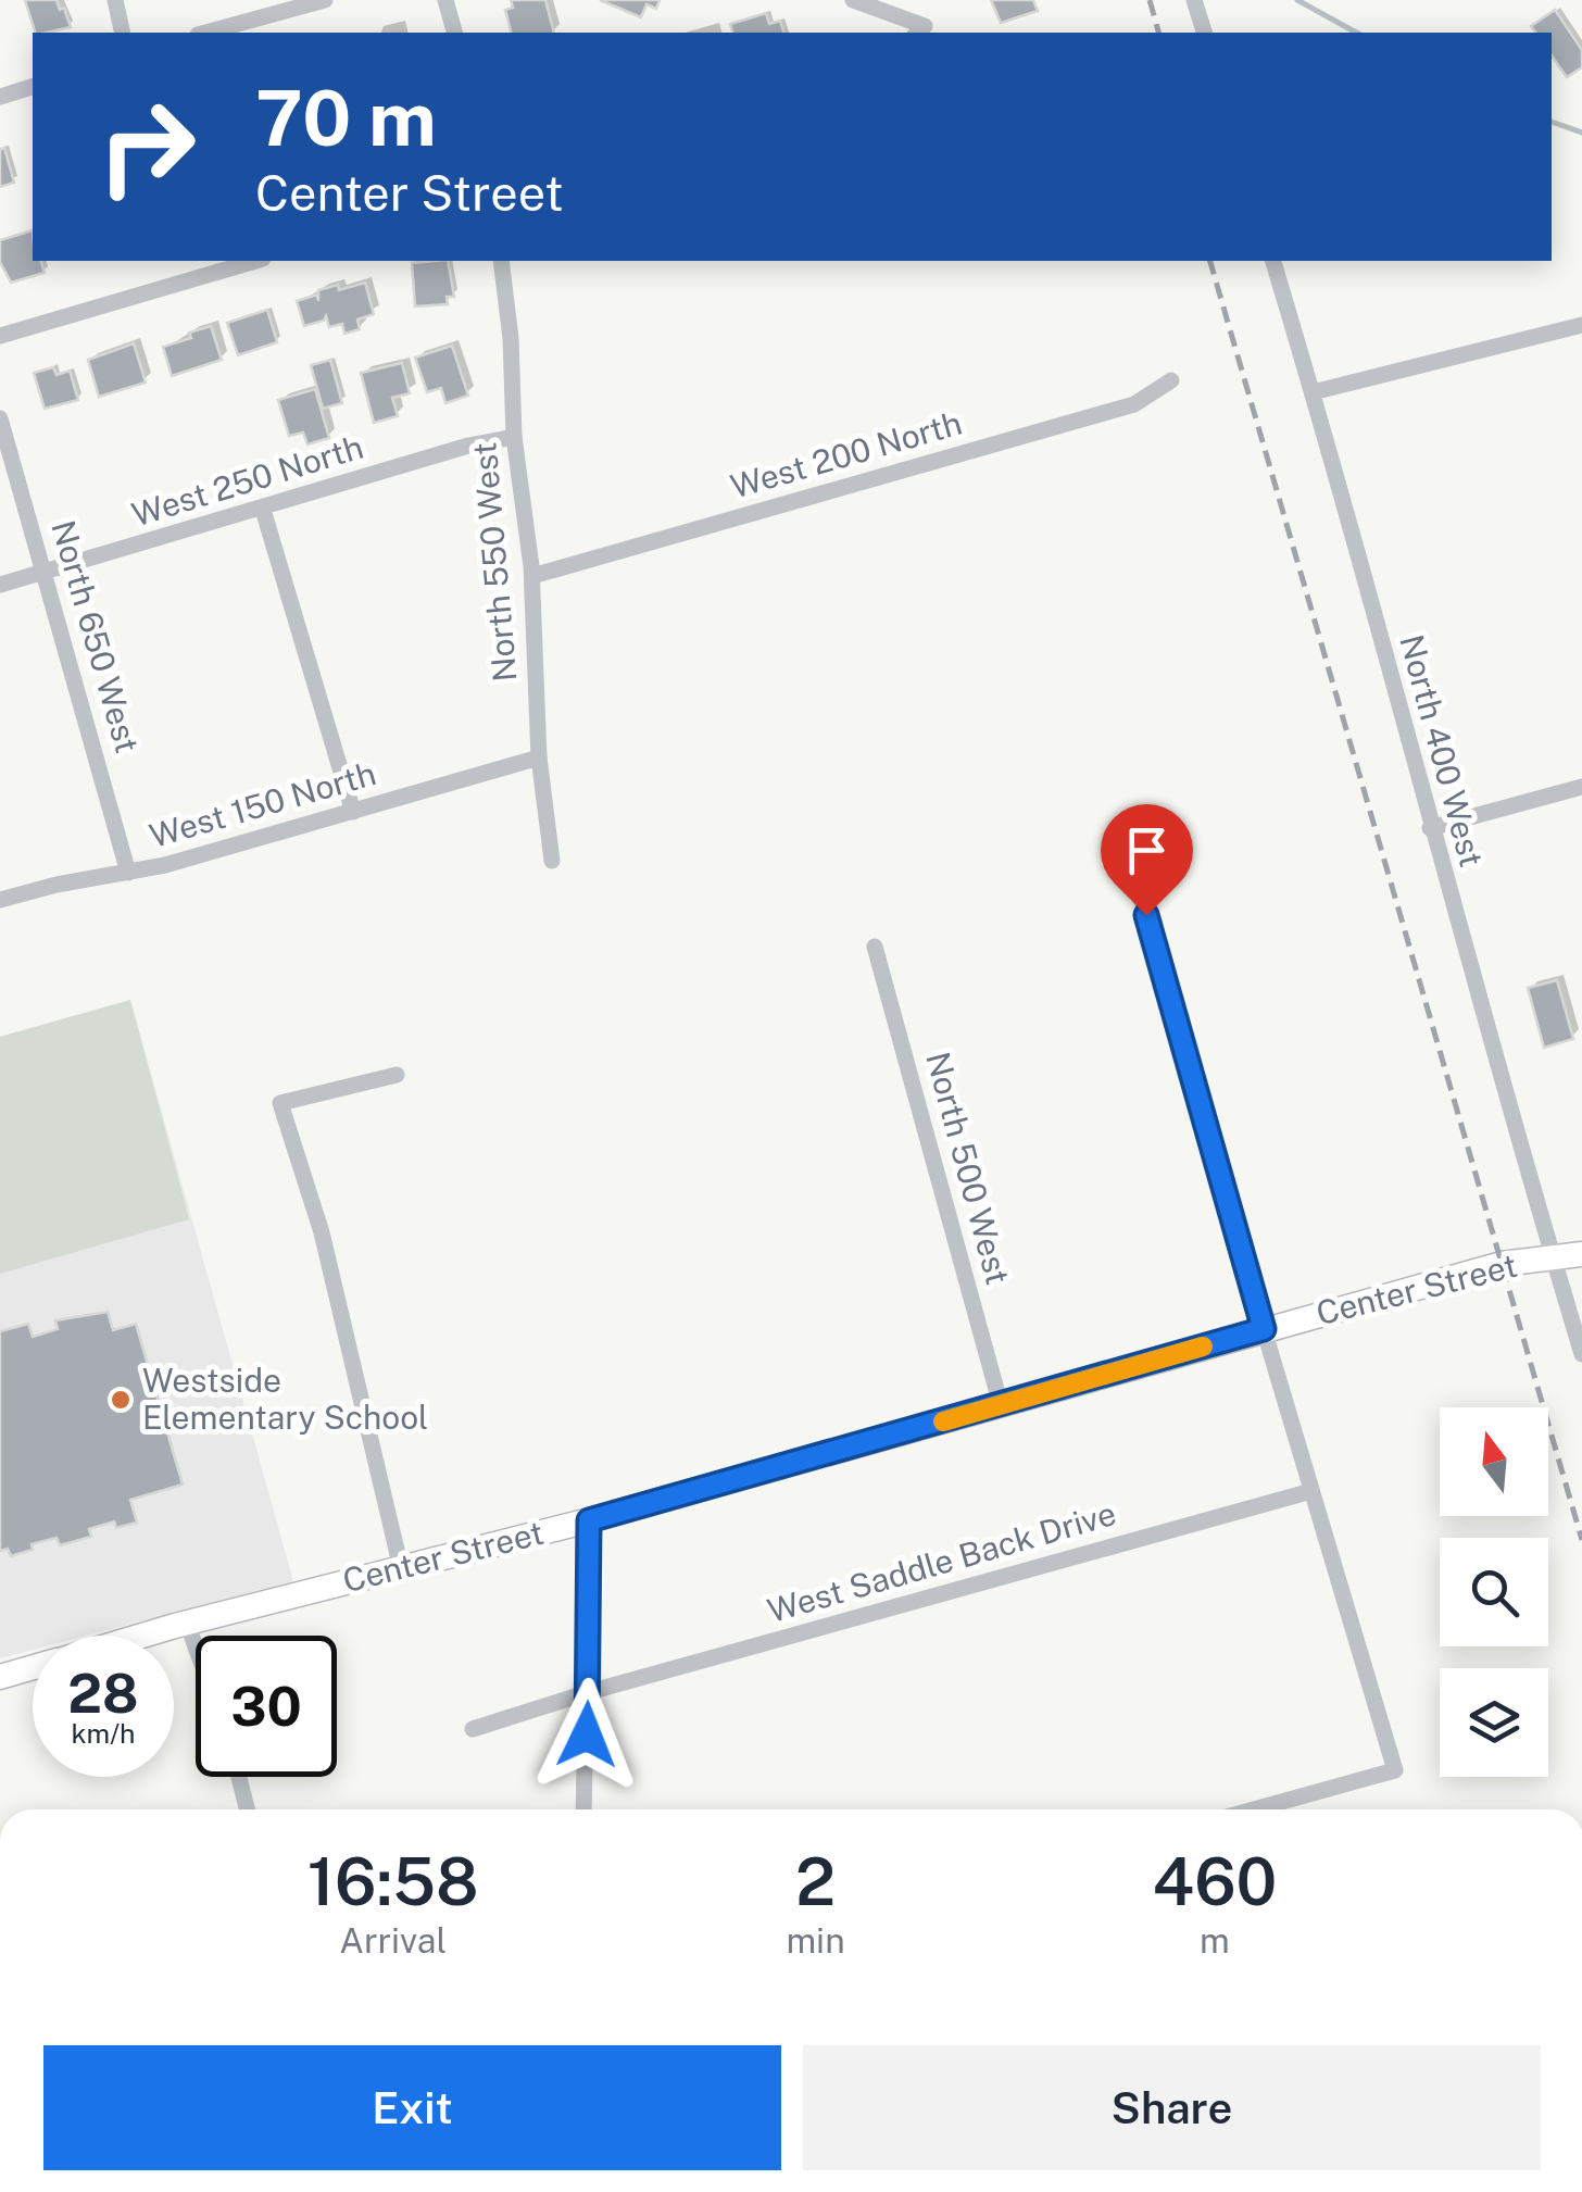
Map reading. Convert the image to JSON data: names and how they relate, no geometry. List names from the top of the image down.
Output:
{
  "streets": {
    "street": [
      "West 200 North",
      "West 250 North",
      "North 550 West",
      "North 650 West",
      "North 400 West",
      "West 150 North",
      "North 500 West",
      "Center Street",
      "West Saddle Back Drive"
    ]
  },
  "crossings": [
    ["West 200 North", "North 550 West"],
    ["West 250 North", "North 550 West"],
    ["West 250 North", "North 650 West"],
    ["North 550 West", "West 150 North"],
    ["North 650 West", "West 150 North"],
    ["North 400 West", "Center Street"],
    ["North 500 West", "Center Street"]
  ],
  "places": ["Westside Elementary School"],
  "north": "top",
  "page": {
    "turn": ["70 m", "Center Street"],
    "speed": "28 km/h",
    "limit": "30",
    "eta": [
      "16:58",
      "Arrival",
      "2",
      "min",
      "460",
      "m"
    ],
    "buttons": ["Exit", "Share"]
  }
}
